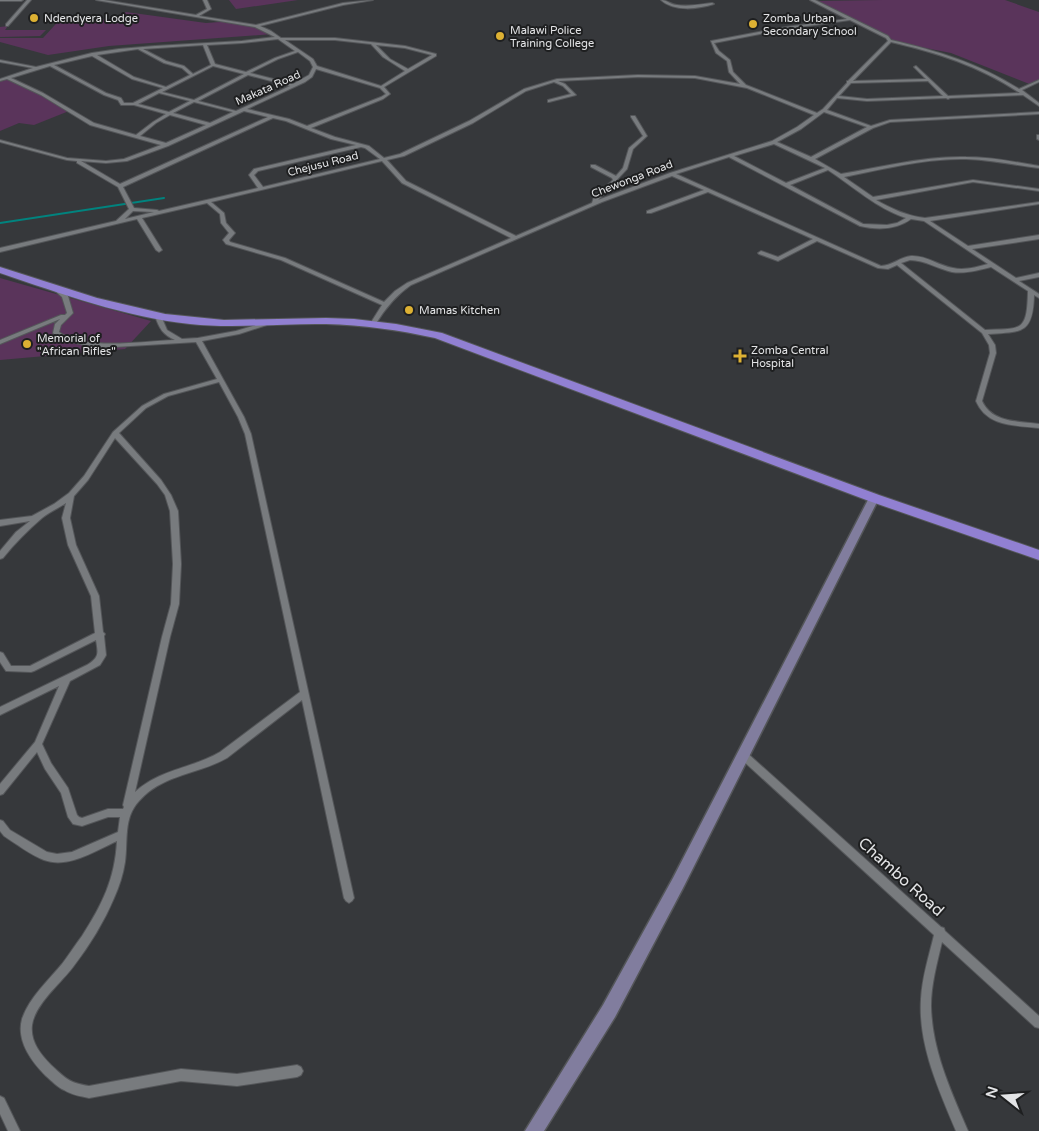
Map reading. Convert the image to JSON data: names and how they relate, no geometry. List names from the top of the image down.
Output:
{
  "streets": {
    "street": [
      "Makata Road",
      "Chejusu Road",
      "Chewonga Road",
      "Chambo Road"
    ]
  },
  "crossings": [
    ["Chejusu Road", "Chewonga Road"]
  ],
  "places": {
    "other": [
      "Ndendyera Lodge",
      "Zomba Urban Secondary School",
      "Malawi Police Training College",
      "Mamas Kitchen",
      "Memorial of \"African Rifles\""
    ],
    "health": ["Zomba Central Hospital"]
  },
  "north": "left"
}
